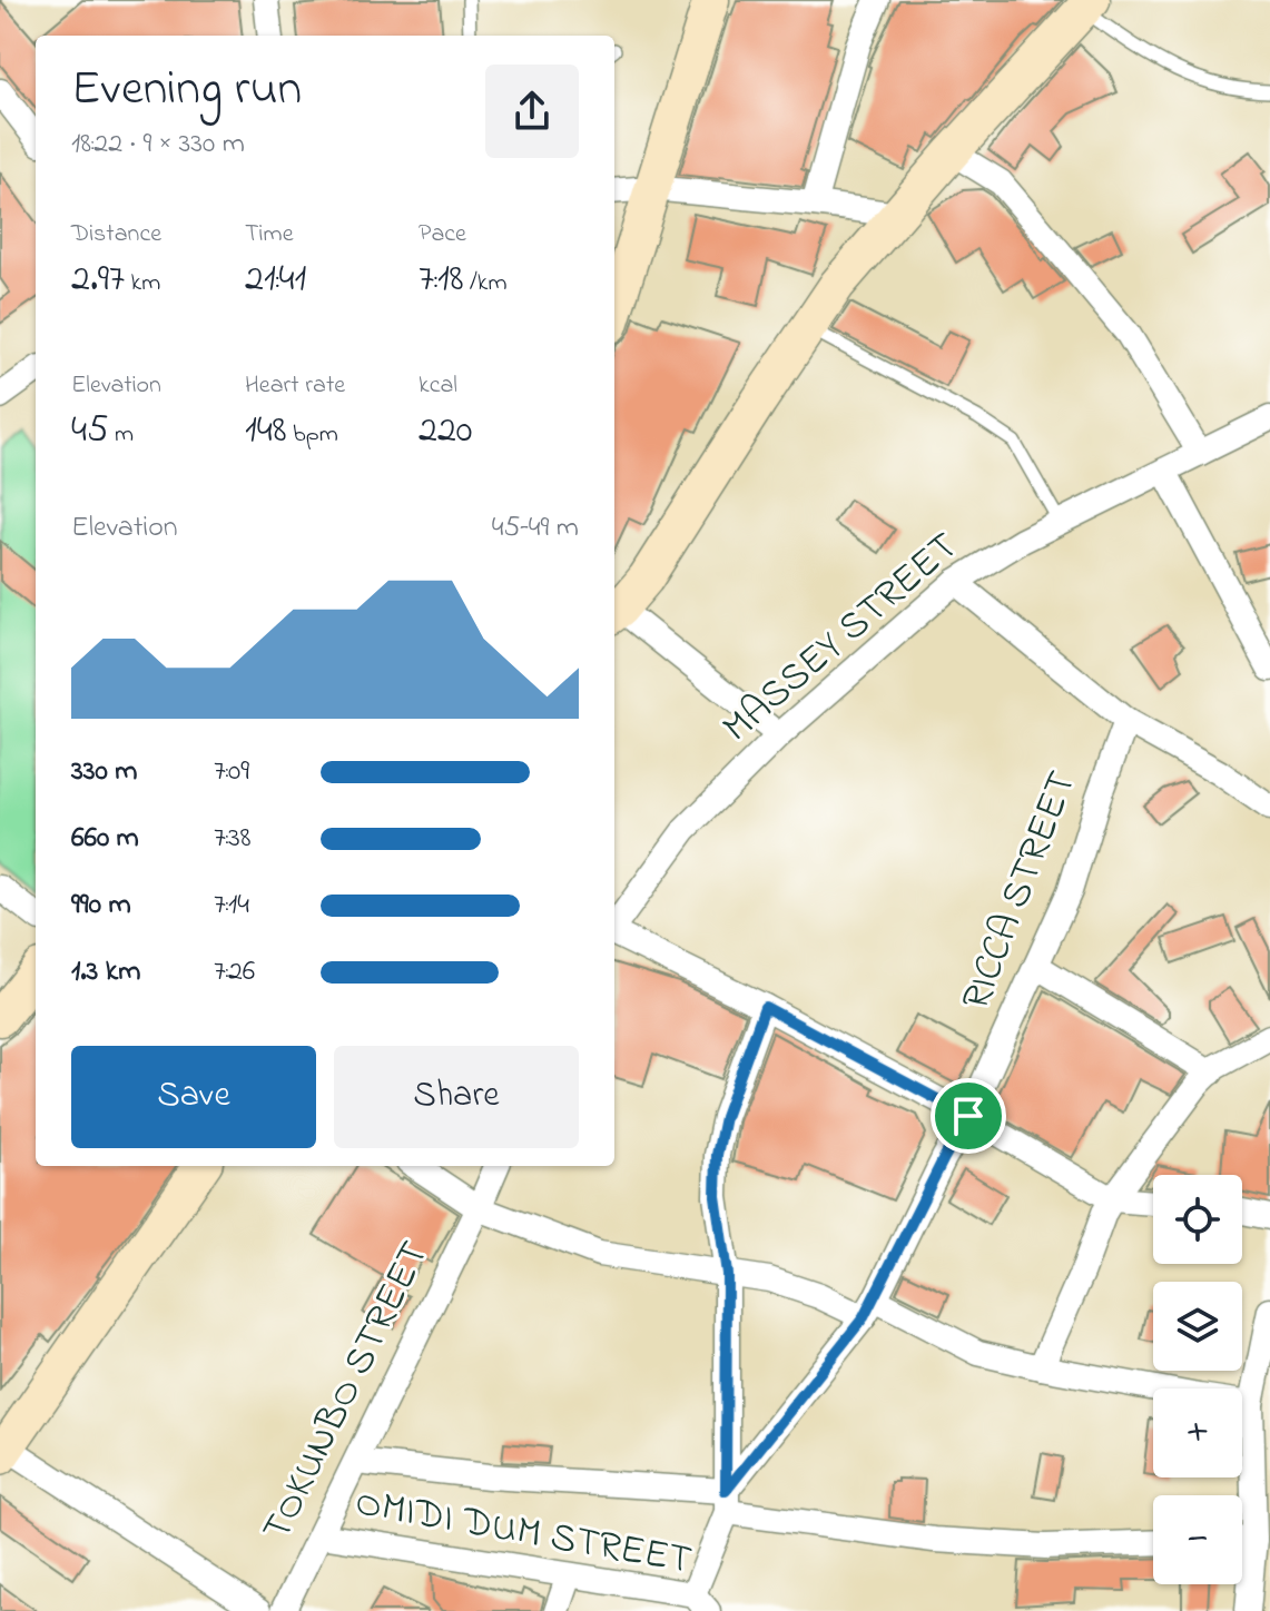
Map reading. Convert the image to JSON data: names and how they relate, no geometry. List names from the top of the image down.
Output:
{
  "streets": {
    "street": [
      "MASSEY STREET",
      "RICCA STREET",
      "TOKUNBO STREET",
      "OMIDI DUM STREET"
    ]
  },
  "crossings": [
    ["TOKUNBO STREET", "OMIDI DUM STREET"]
  ],
  "page": {
    "heading": ["Evening run", "18:22 · 9 × 330 m"],
    "stats": [
      ["Distance", "2.97 km"],
      ["Time", "21:41"],
      ["Pace", "7:18 /km"],
      ["Elevation", "45 m"],
      ["Heart rate", "148 bpm"],
      ["kcal", "220"]
    ],
    "chart": ["Elevation", "45–49 m"],
    "list": [
      {
        "name": "330 m",
        "note": "7:09"
      },
      {
        "name": "660 m",
        "note": "7:38"
      },
      {
        "name": "990 m",
        "note": "7:14"
      },
      {
        "name": "1.3 km",
        "note": "7:26"
      }
    ],
    "buttons": ["Save", "Share"],
    "map_buttons": ["+", "−"]
  }
}
